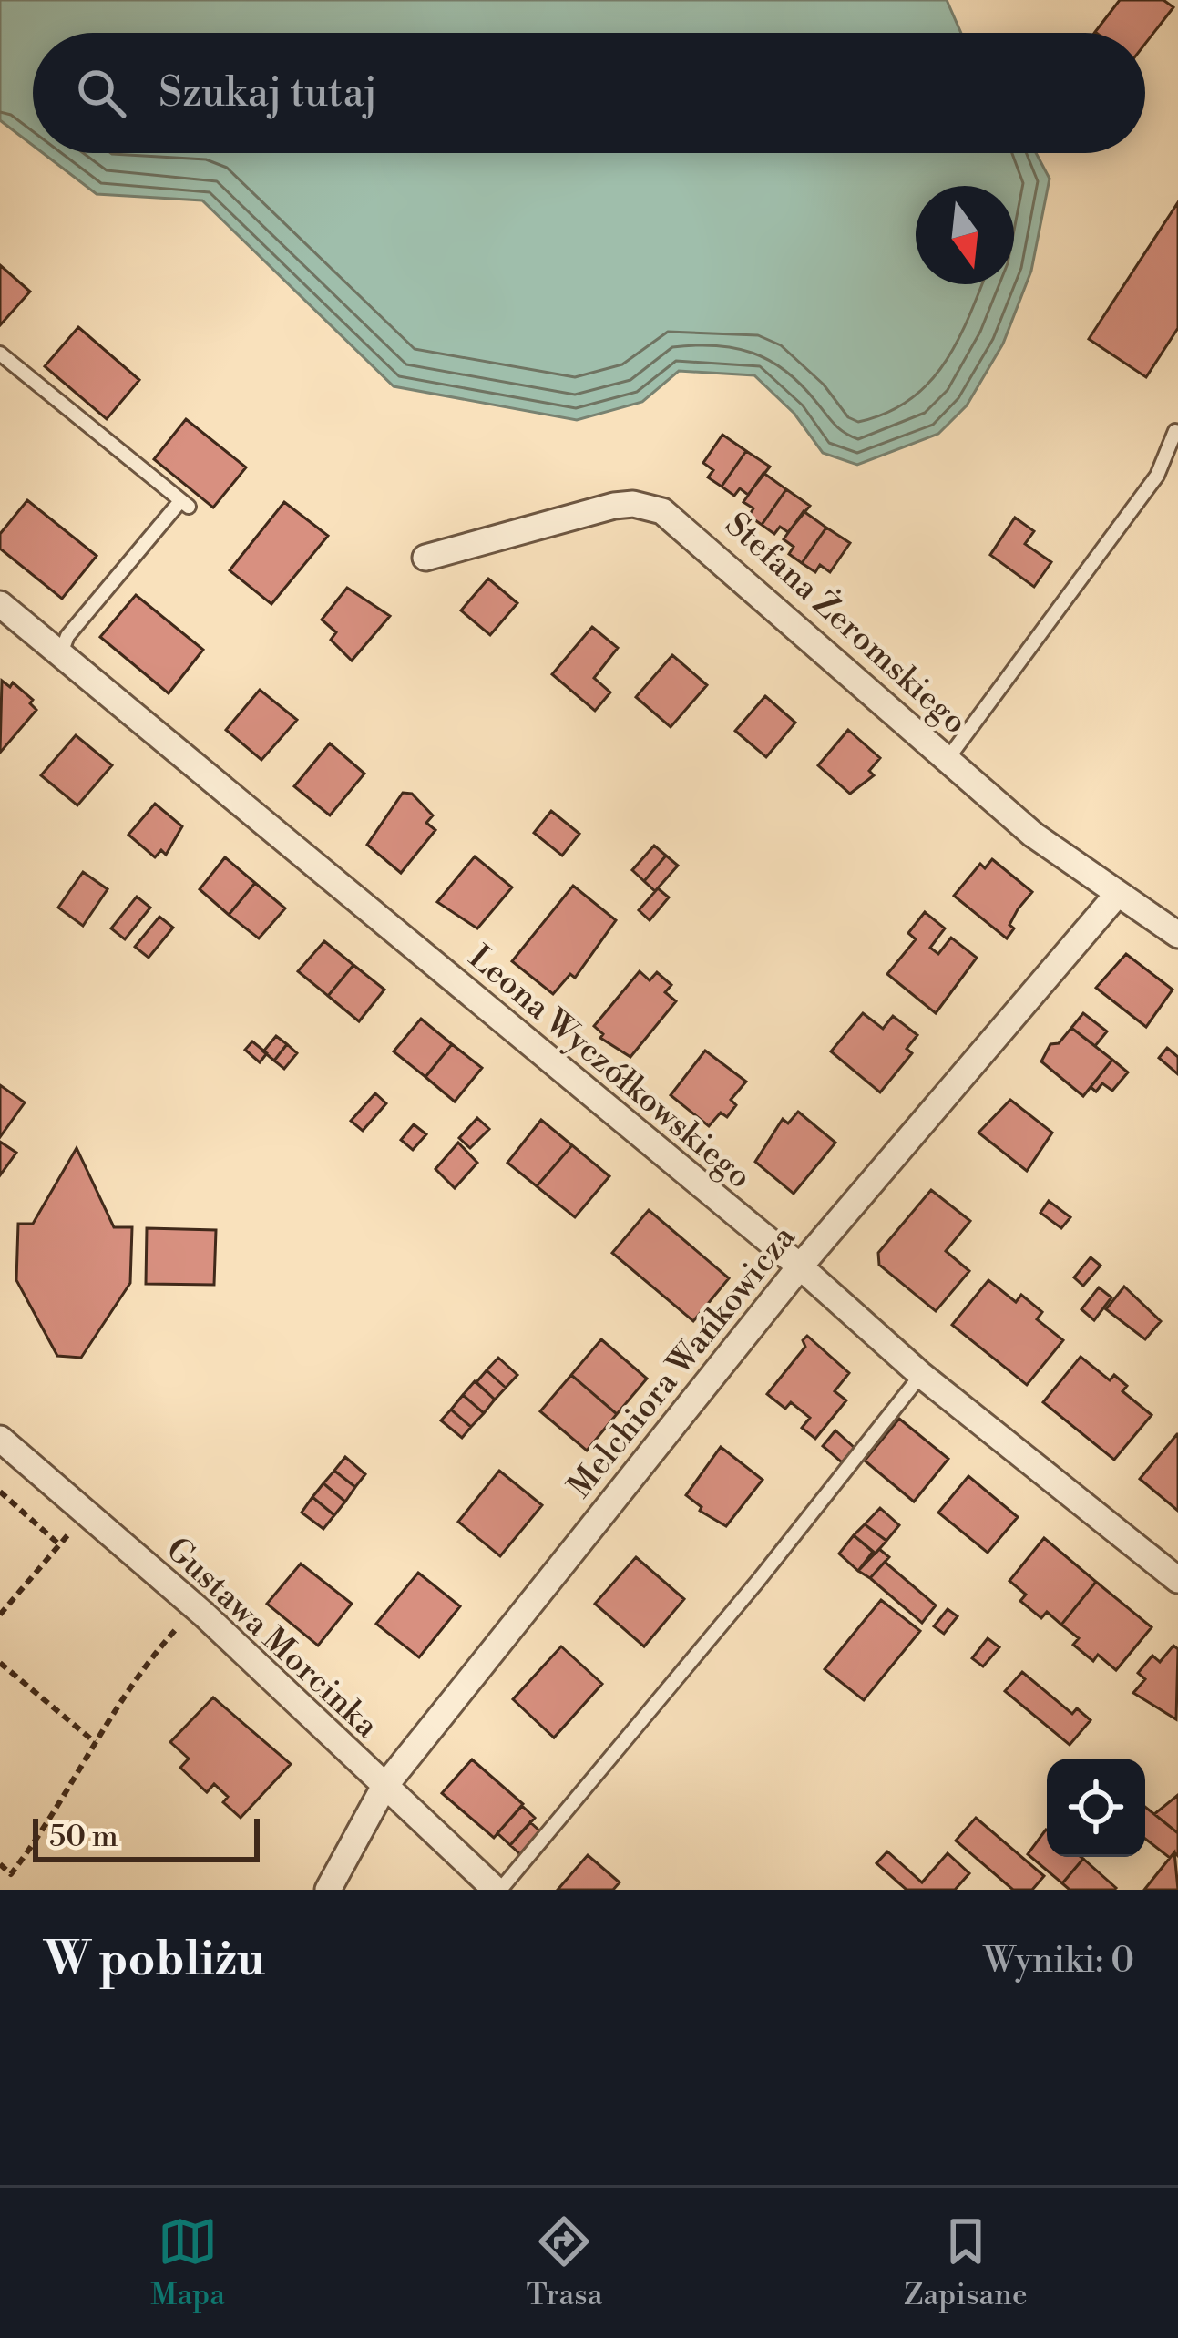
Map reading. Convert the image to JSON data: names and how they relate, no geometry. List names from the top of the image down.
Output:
{
  "streets": {
    "street": [
      "Stefana Żeromskiego",
      "Leona Wyczółkowskiego",
      "Melchiora Wańkowicza",
      "Gustawa Morcinka"
    ]
  },
  "crossings": [
    ["Stefana Żeromskiego", "Melchiora Wańkowicza"],
    ["Leona Wyczółkowskiego", "Melchiora Wańkowicza"],
    ["Melchiora Wańkowicza", "Gustawa Morcinka"]
  ],
  "scale_bar": "50 m",
  "north": "bottom",
  "page": {
    "search": "Szukaj tutaj",
    "scale": "50 m",
    "heading": ["W pobliżu", "Wyniki: 0"],
    "nav": ["Mapa", "Trasa", "Zapisane"]
  }
}
